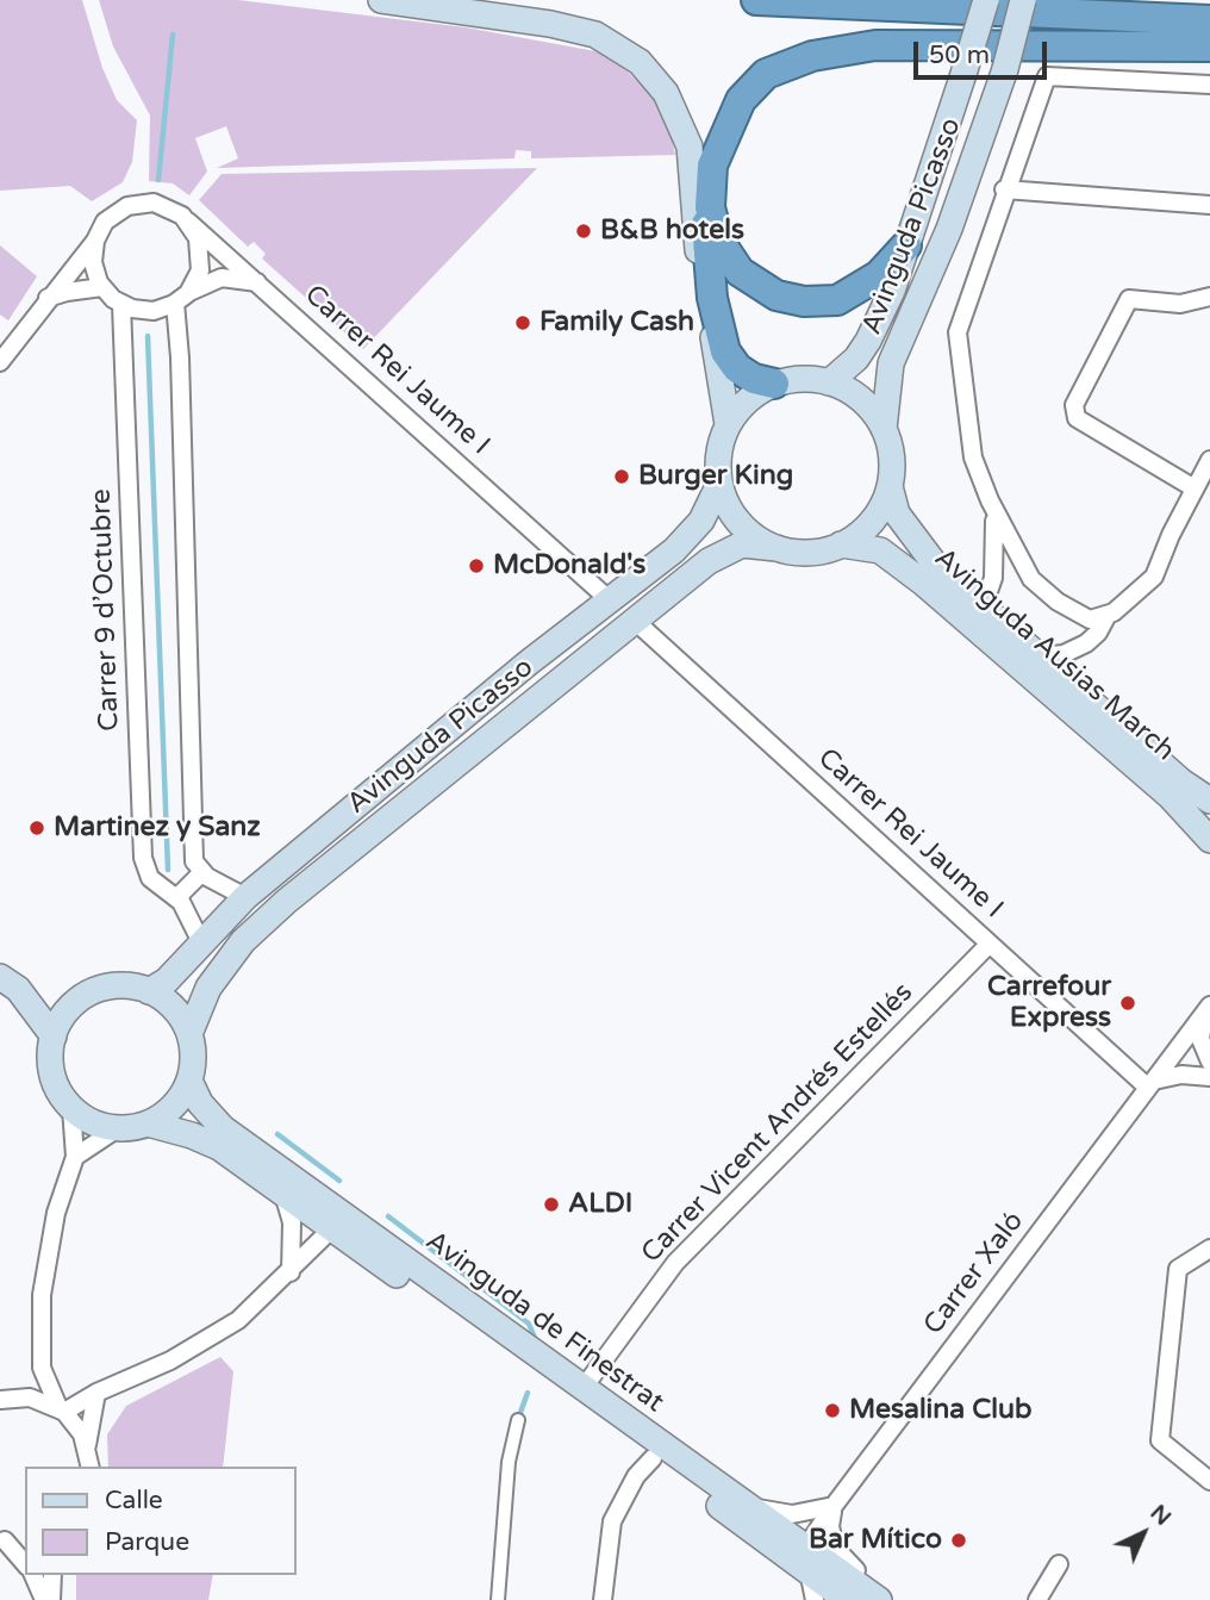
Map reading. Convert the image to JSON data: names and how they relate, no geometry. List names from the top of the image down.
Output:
{
  "streets": {
    "main road": ["Avinguda Picasso", "Avinguda Ausias March", "Avinguda de Finestrat"],
    "street": [
      "Carrer Rei Jaume I",
      "Carrer 9 d’Octubre",
      "Carrer Vicent Andrés Estellés",
      "Carrer Xaló"
    ]
  },
  "crossings": [
    ["Avinguda Picasso", "Carrer Rei Jaume I"],
    ["Avinguda Picasso", "Carrer 9 d’Octubre"],
    ["Avinguda Picasso", "Avinguda Ausias March"],
    ["Avinguda Picasso", "Avinguda de Finestrat"],
    ["Carrer Rei Jaume I", "Carrer 9 d’Octubre"],
    ["Carrer Rei Jaume I", "Carrer Vicent Andrés Estellés"],
    ["Carrer Rei Jaume I", "Carrer Xaló"],
    ["Carrer Vicent Andrés Estellés", "Avinguda de Finestrat"],
    ["Carrer Xaló", "Avinguda de Finestrat"]
  ],
  "places": [
    "B&B hotels",
    "Family Cash",
    "Burger King",
    "McDonald's",
    "Martinez y Sanz",
    "Carrefour Express",
    "ALDI",
    "Mesalina Club",
    "Bar Mítico"
  ],
  "legend": ["Calle", "Parque"],
  "scale_bar": "50 m",
  "north": "top right"
}
